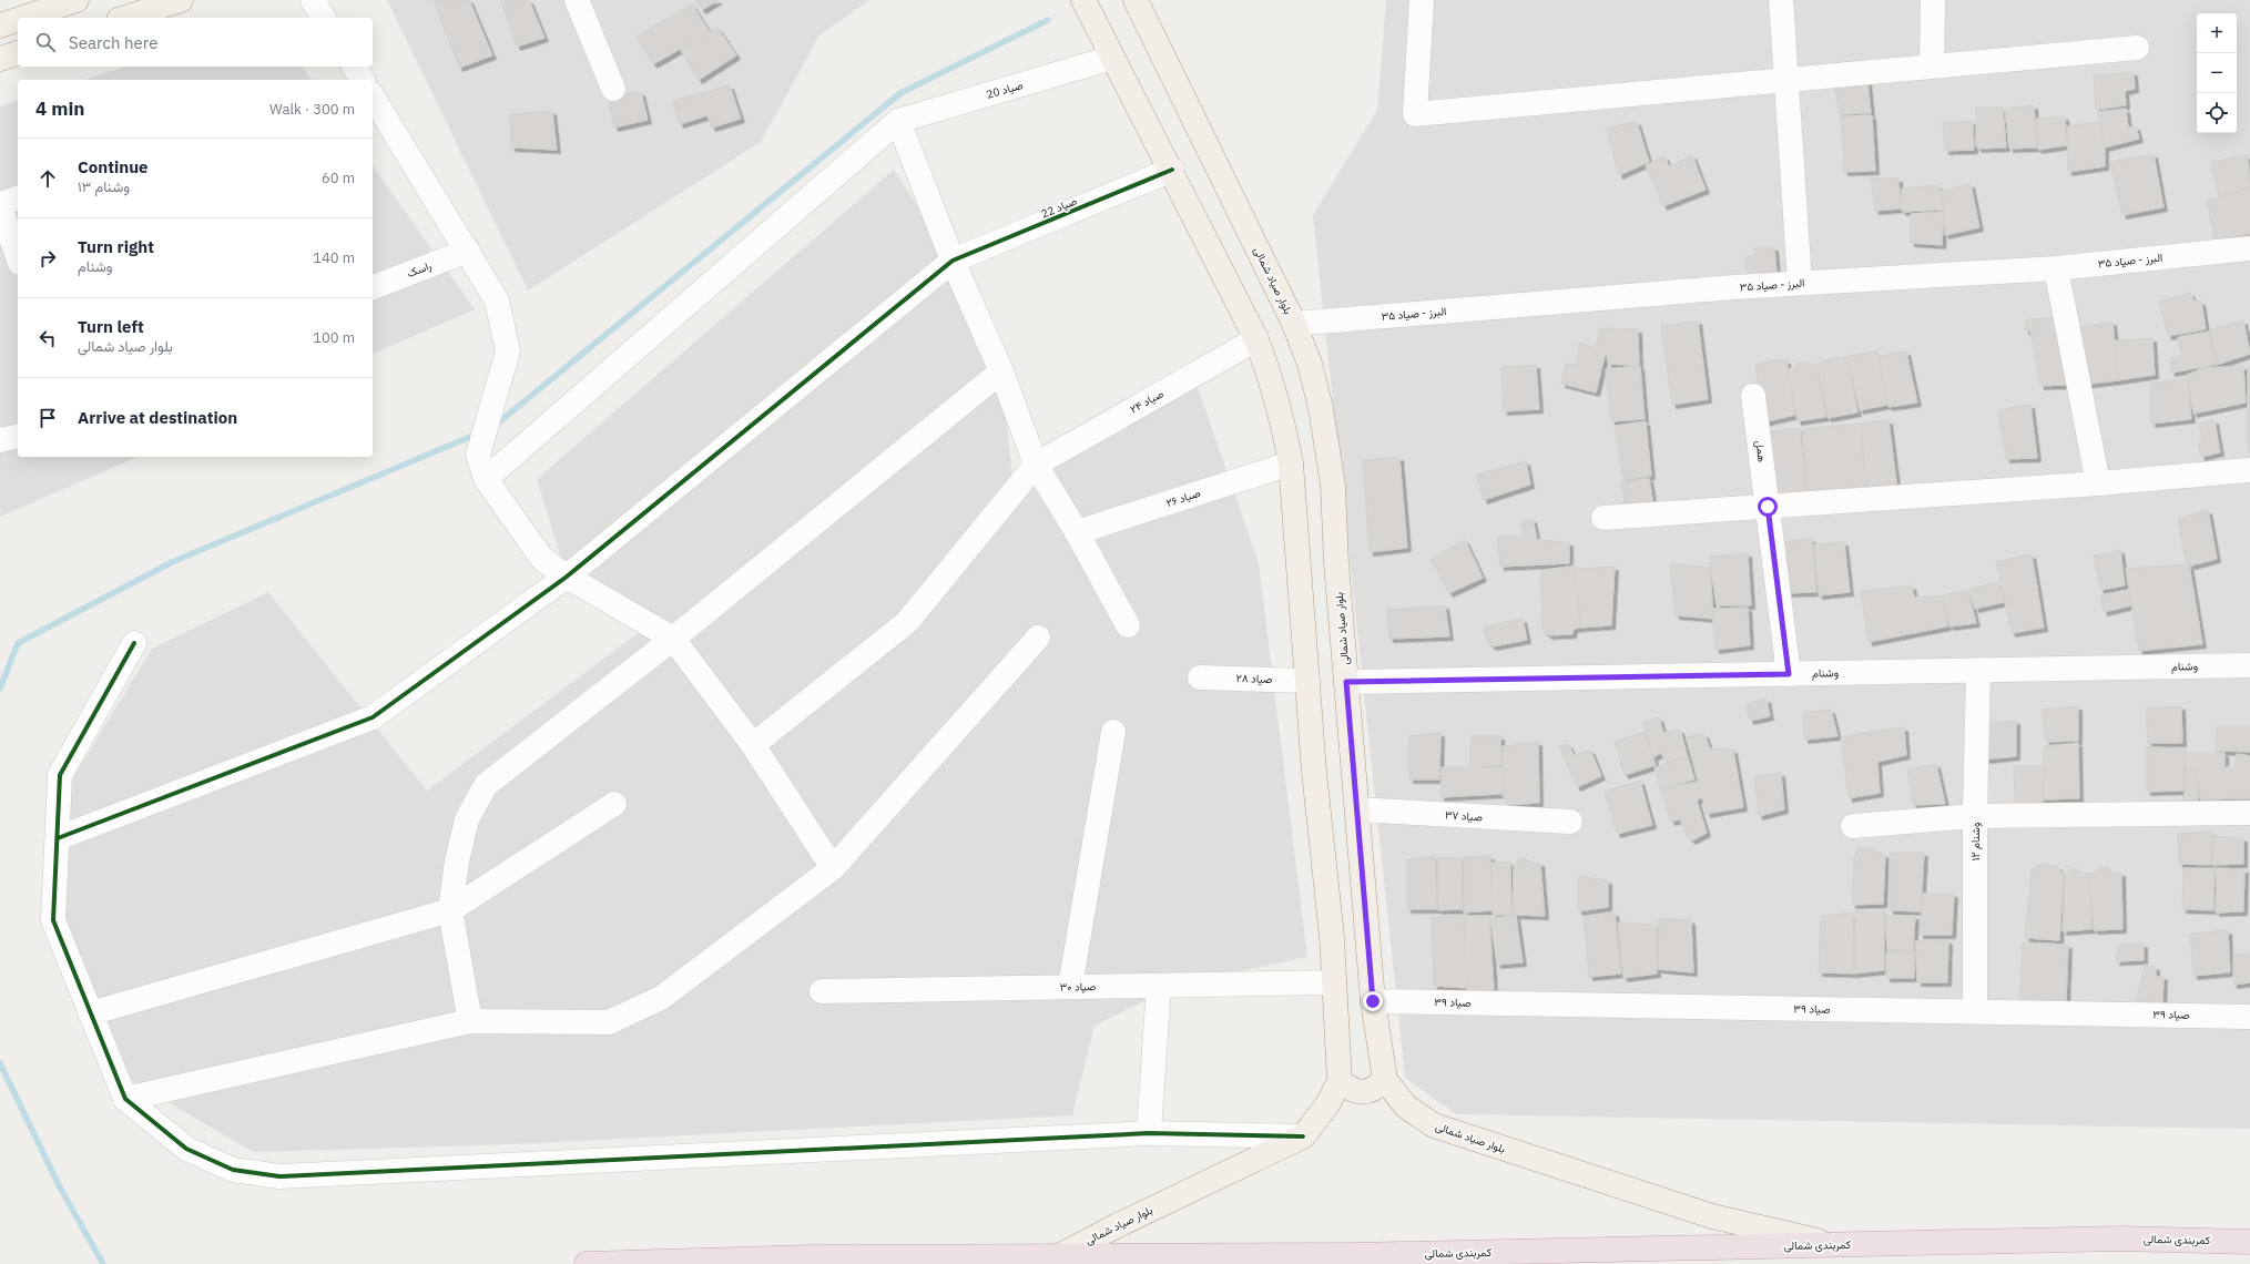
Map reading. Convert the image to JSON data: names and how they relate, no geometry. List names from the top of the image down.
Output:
{
  "streets": {
    "highway": ["کمربندی شمالی"],
    "main road": ["بلوار صیاد شمالی"],
    "street": [
      "صیاد 20",
      "صیاد 22",
      "البرز - صیاد ۳۵",
      "راسک",
      "صیاد ۲۴",
      "همل",
      "صیاد ۲۶",
      "وشنام",
      "صیاد ۲۸",
      "صیاد ۳۷",
      "وشنام ۱۲",
      "صیاد ۳۰",
      "صیاد ۳۹"
    ]
  },
  "crossings": [
    ["صیاد 20", "بلوار صیاد شمالی"],
    ["صیاد 22", "بلوار صیاد شمالی"],
    ["البرز - صیاد ۳۵", "بلوار صیاد شمالی"],
    ["بلوار صیاد شمالی", "صیاد ۲۴"],
    ["بلوار صیاد شمالی", "صیاد ۲۶"],
    ["بلوار صیاد شمالی", "وشنام"],
    ["بلوار صیاد شمالی", "صیاد ۲۸"],
    ["بلوار صیاد شمالی", "صیاد ۳۷"],
    ["بلوار صیاد شمالی", "صیاد ۳۰"],
    ["بلوار صیاد شمالی", "صیاد ۳۹"],
    ["بلوار صیاد شمالی", "کمربندی شمالی"],
    ["همل", "وشنام"],
    ["وشنام", "وشنام ۱۲"],
    ["وشنام ۱۲", "صیاد ۳۹"]
  ],
  "page": {
    "map_buttons": ["+", "−"],
    "search": "Search here",
    "heading": ["4 min", "Walk · 300 m"],
    "list": [
      ["Continue", "وشنام ۱۳", "60 m"],
      ["Turn right", "وشنام", "140 m"],
      ["Turn left", "بلوار صیاد شمالی", "100 m"],
      "Arrive at destination"
    ]
  }
}
